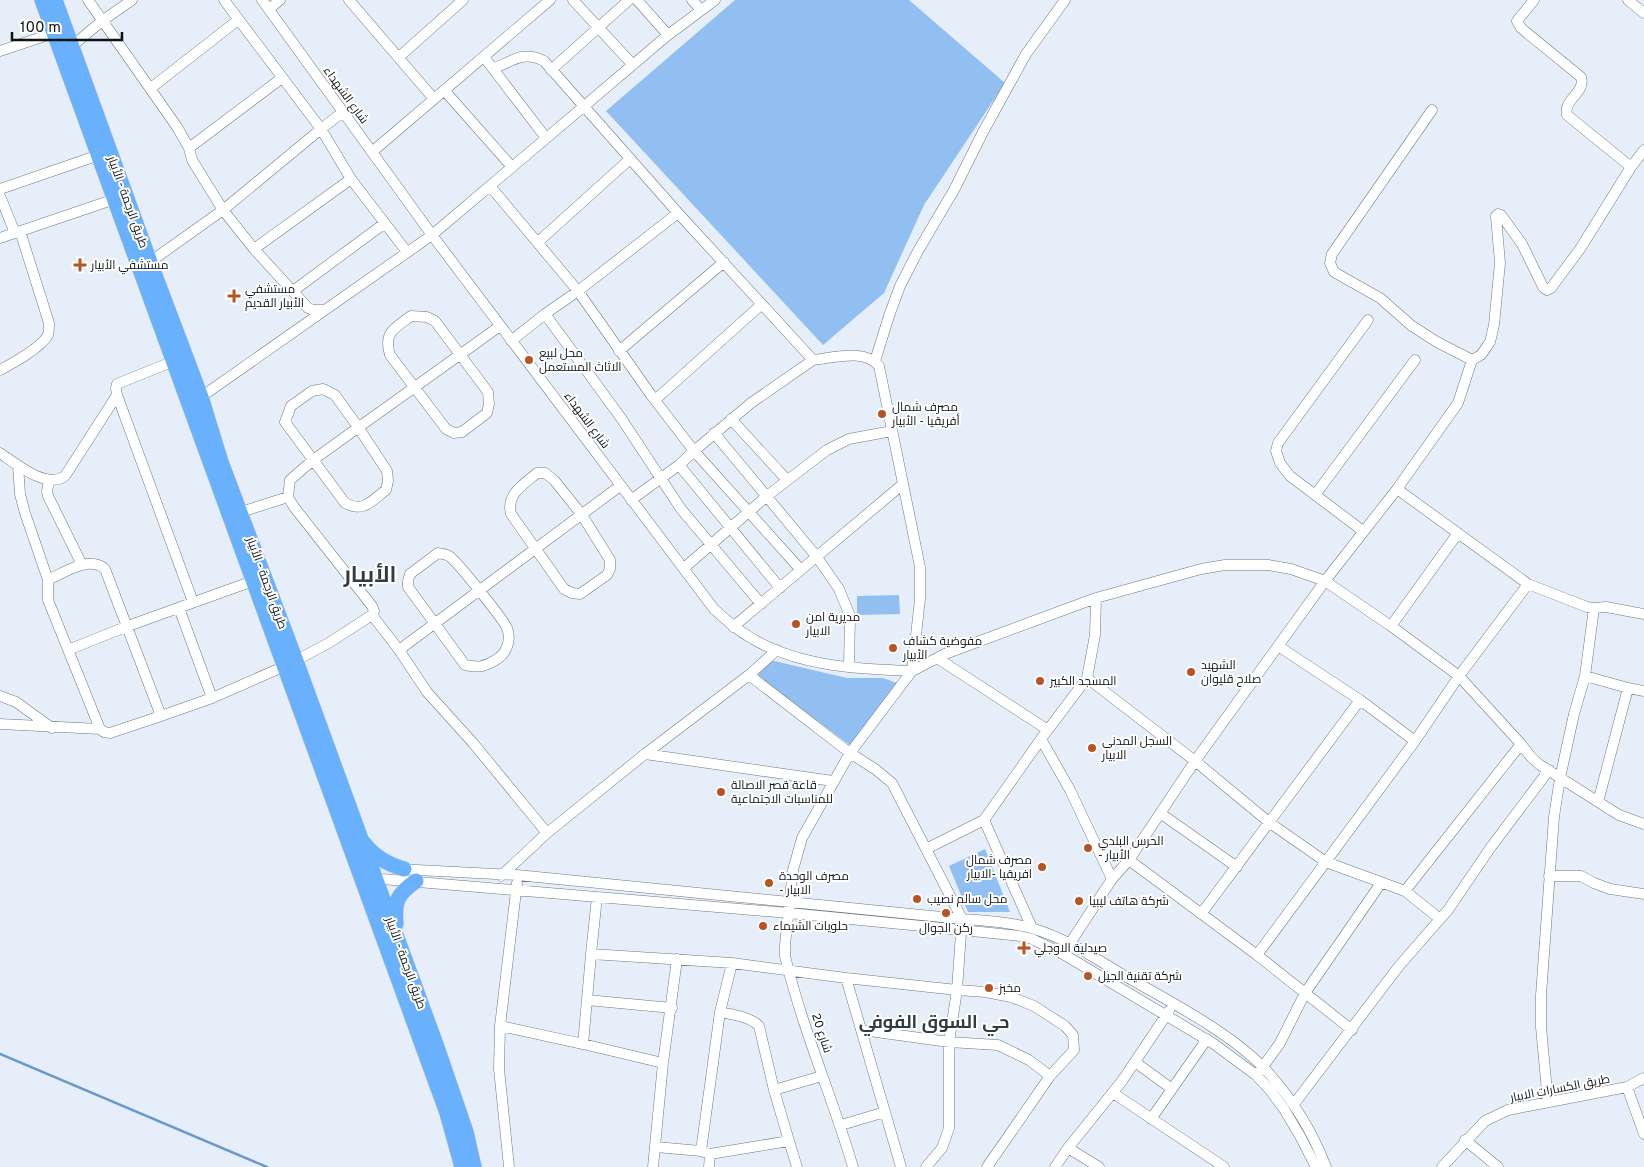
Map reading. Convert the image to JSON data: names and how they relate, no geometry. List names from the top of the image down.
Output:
{
  "streets": {
    "highway": ["طريق الرجمة - الأبيار"],
    "street": ["شارع الشهداء", "شارع 20", "طريق الكسارات الابيار"]
  },
  "crossings": [
    ["شارع الشهداء", "شارع 20"]
  ],
  "districts": ["الأبيار", "حي السوق الفوفي"],
  "places": {
    "health": ["مستشفي الأبيار", "مستشفي الأبيار القديم", "صيدلية الاوجلي"],
    "other": [
      "محل لبيع الاثاث المستعمل",
      "مصرف شمال أفريقيا - الأبيار",
      "مديرية امن الابيار",
      "مفوضية كشاف الأبيار",
      "الشهيد صلاح قليوان",
      "المسجد الكبير",
      "السجل المدني الابيار",
      "قاعة قصر الاصالة للمناسبات الاجتماعية",
      "الحرس البلدي - الأبيار",
      "مصرف شمال افريقيا -الابيار",
      "مصرف الوحدة - الابيار",
      "محل سالم نصيب",
      "شركة هاتف ليبيا",
      "ركن الجوال",
      "حلويات الشيماء",
      "شركة تقنية الجيل",
      "مخبز"
    ]
  },
  "scale_bar": "100 m"
}
